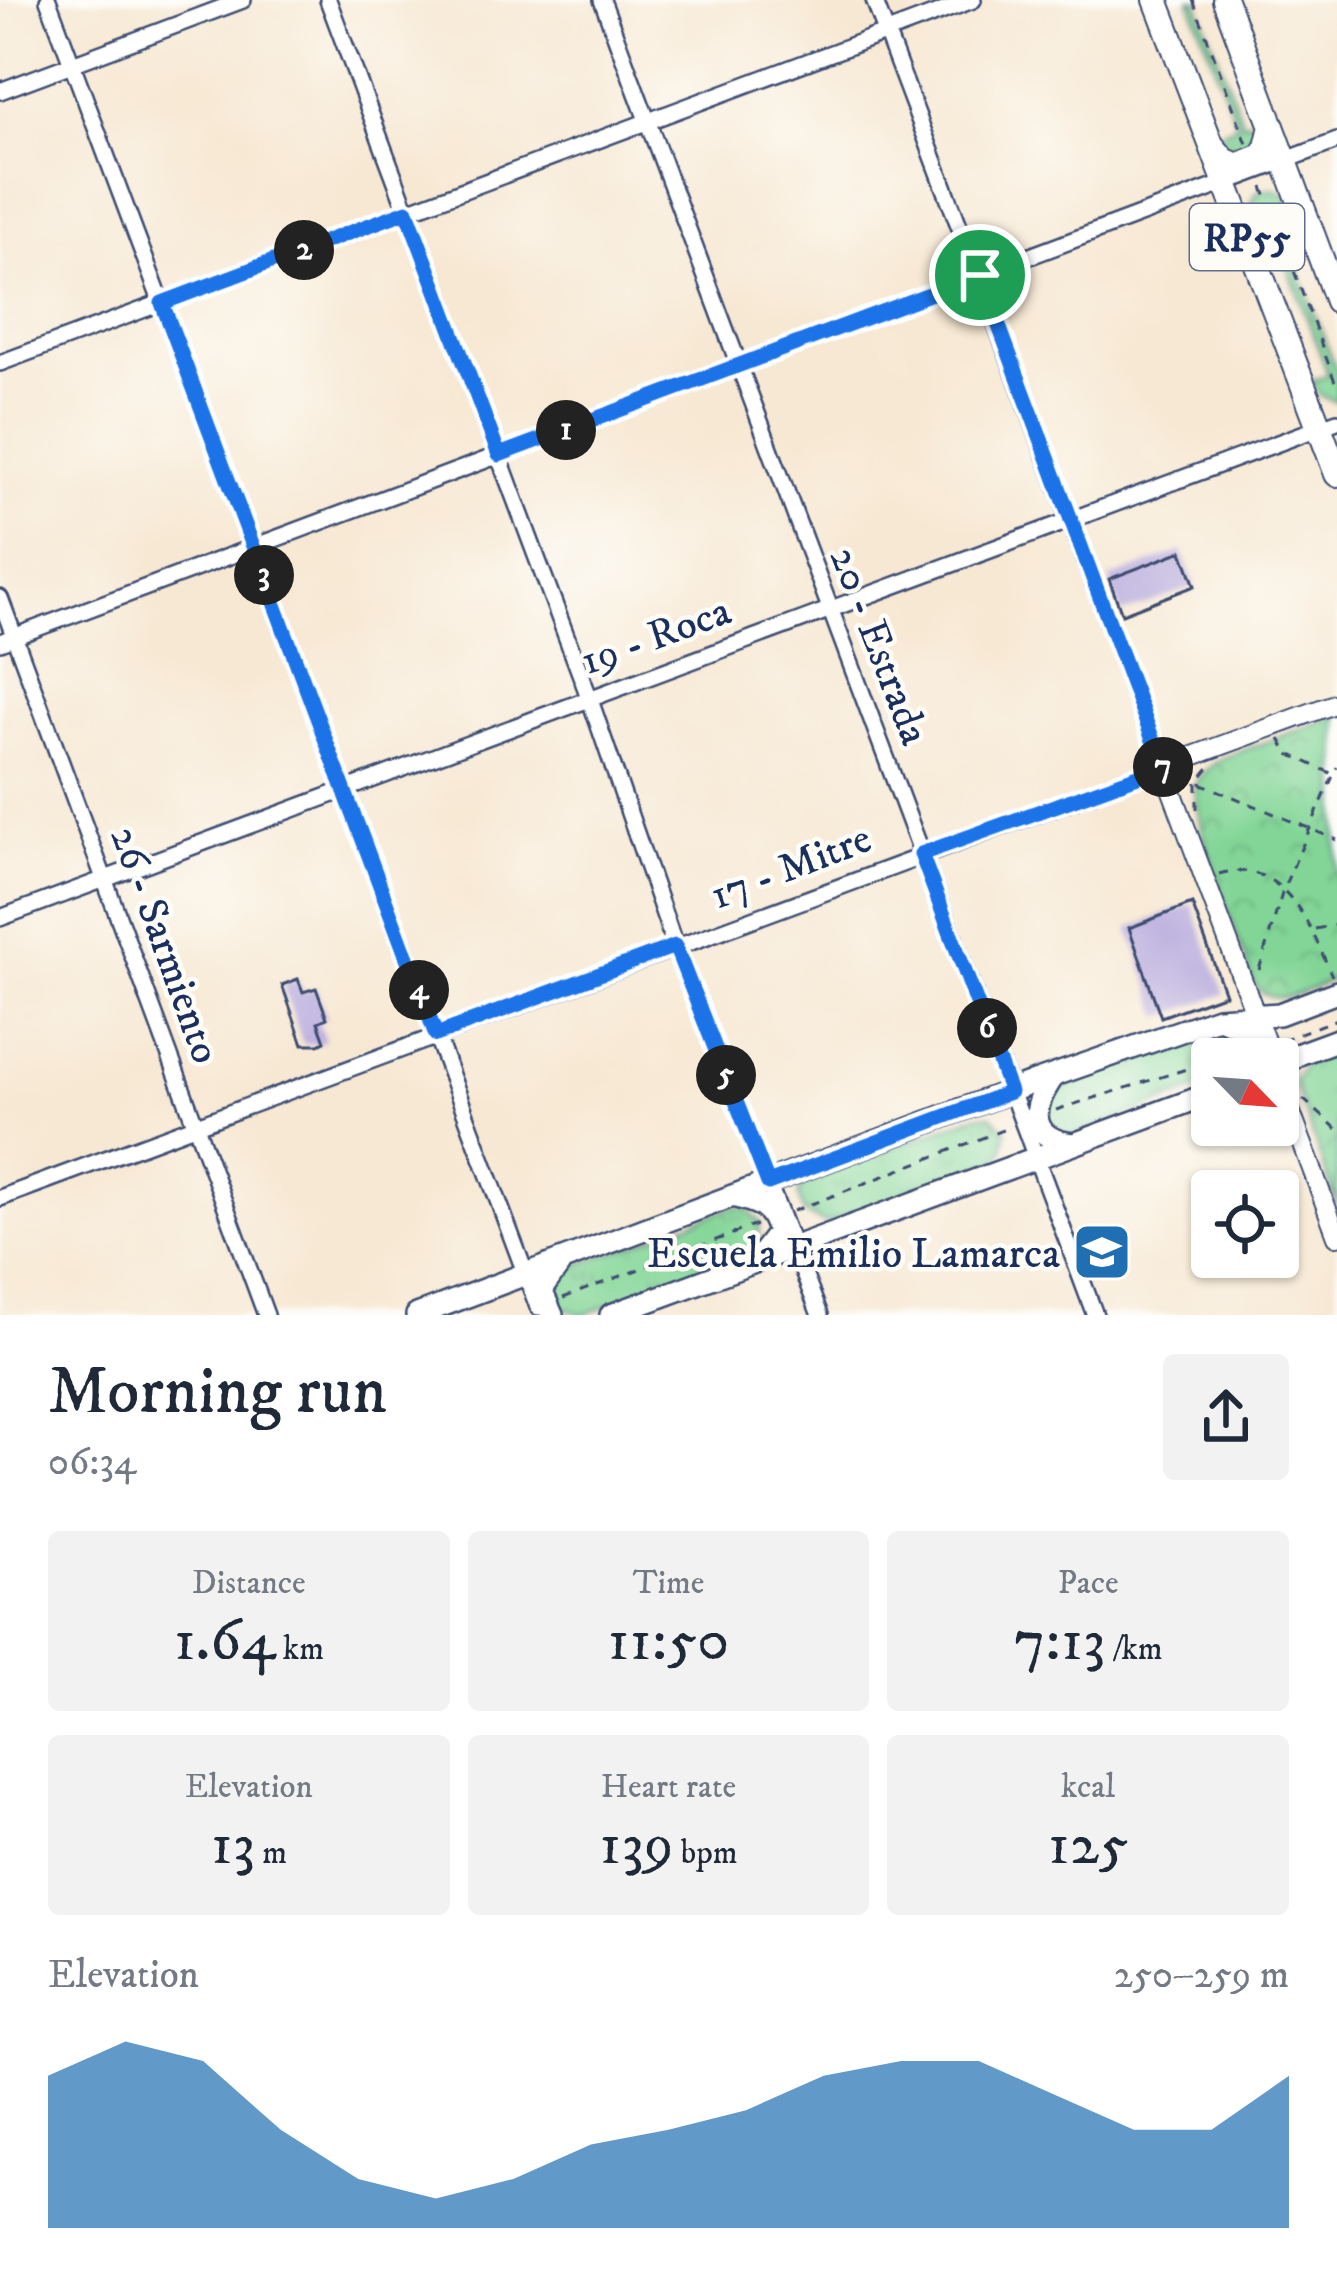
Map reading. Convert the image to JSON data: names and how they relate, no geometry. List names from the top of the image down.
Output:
{
  "streets": {
    "main road": ["RP55"],
    "street": [
      "19 - Roca",
      "20 - Estrada",
      "17 - Mitre",
      "26 - Sarmiento"
    ]
  },
  "crossings": [
    ["RP55", "19 - Roca"],
    ["19 - Roca", "20 - Estrada"],
    ["19 - Roca", "26 - Sarmiento"],
    ["20 - Estrada", "17 - Mitre"],
    ["17 - Mitre", "26 - Sarmiento"]
  ],
  "places": {
    "school or university": ["Escuela Emilio Lamarca"]
  },
  "north": "bottom right",
  "page": {
    "pins": [
      "2",
      "1",
      "3",
      "7",
      "4",
      "6",
      "5"
    ],
    "heading": ["Morning run", "06:34"],
    "stats": [
      ["Distance", "1.64 km"],
      ["Time", "11:50"],
      ["Pace", "7:13 /km"],
      ["Elevation", "13 m"],
      ["Heart rate", "139 bpm"],
      ["kcal", "125"]
    ],
    "chart": ["Elevation", "250–259 m"]
  }
}
